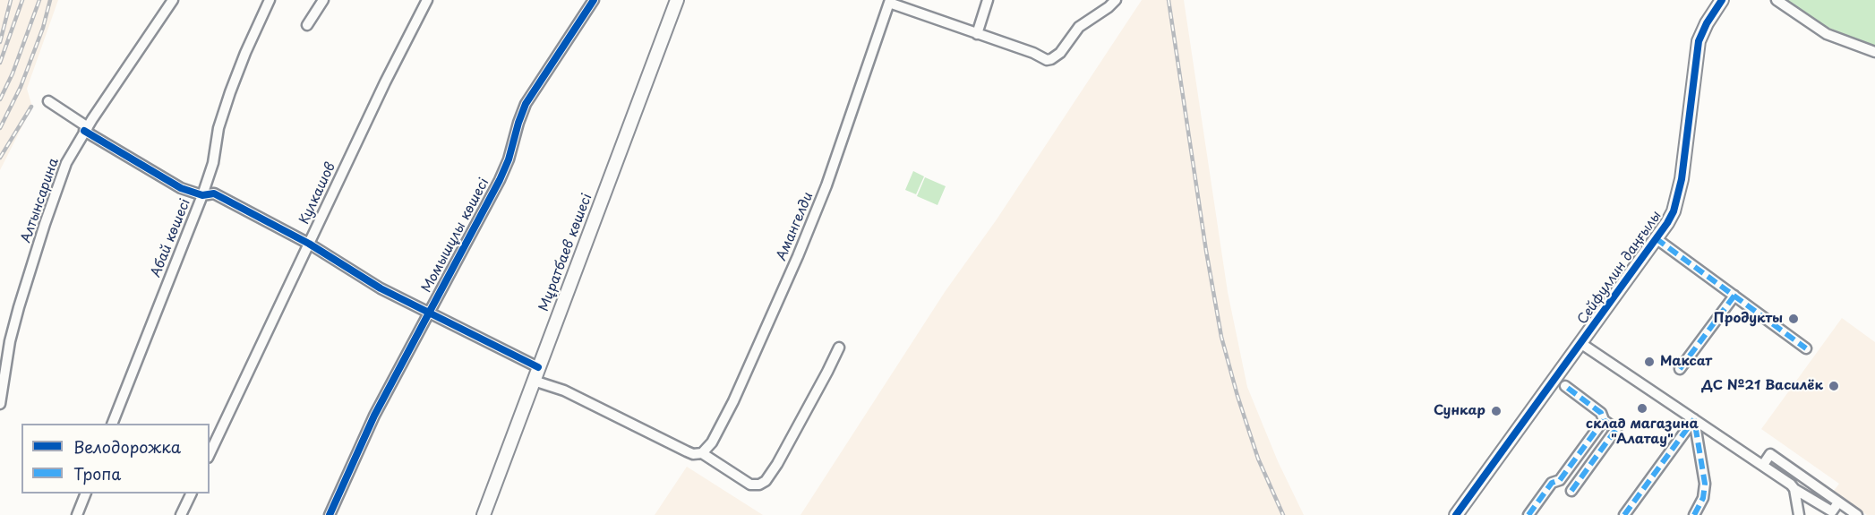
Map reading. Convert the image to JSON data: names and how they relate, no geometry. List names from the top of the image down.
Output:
{
  "streets": {
    "street": [
      "Кулкашов",
      "Алтынсарина",
      "Амангелди",
      "Момышұлы көшесі",
      "Абай көшесі",
      "Мұратбаев көшесі",
      "Сейфуллин даңғылы"
    ]
  },
  "places": [
    "Продукты",
    "Максат",
    "ДС №21 Василёк",
    "склад магазина \"Алатау\"",
    "Сункар"
  ],
  "legend": ["Велодорожка", "Тропа"]
}
